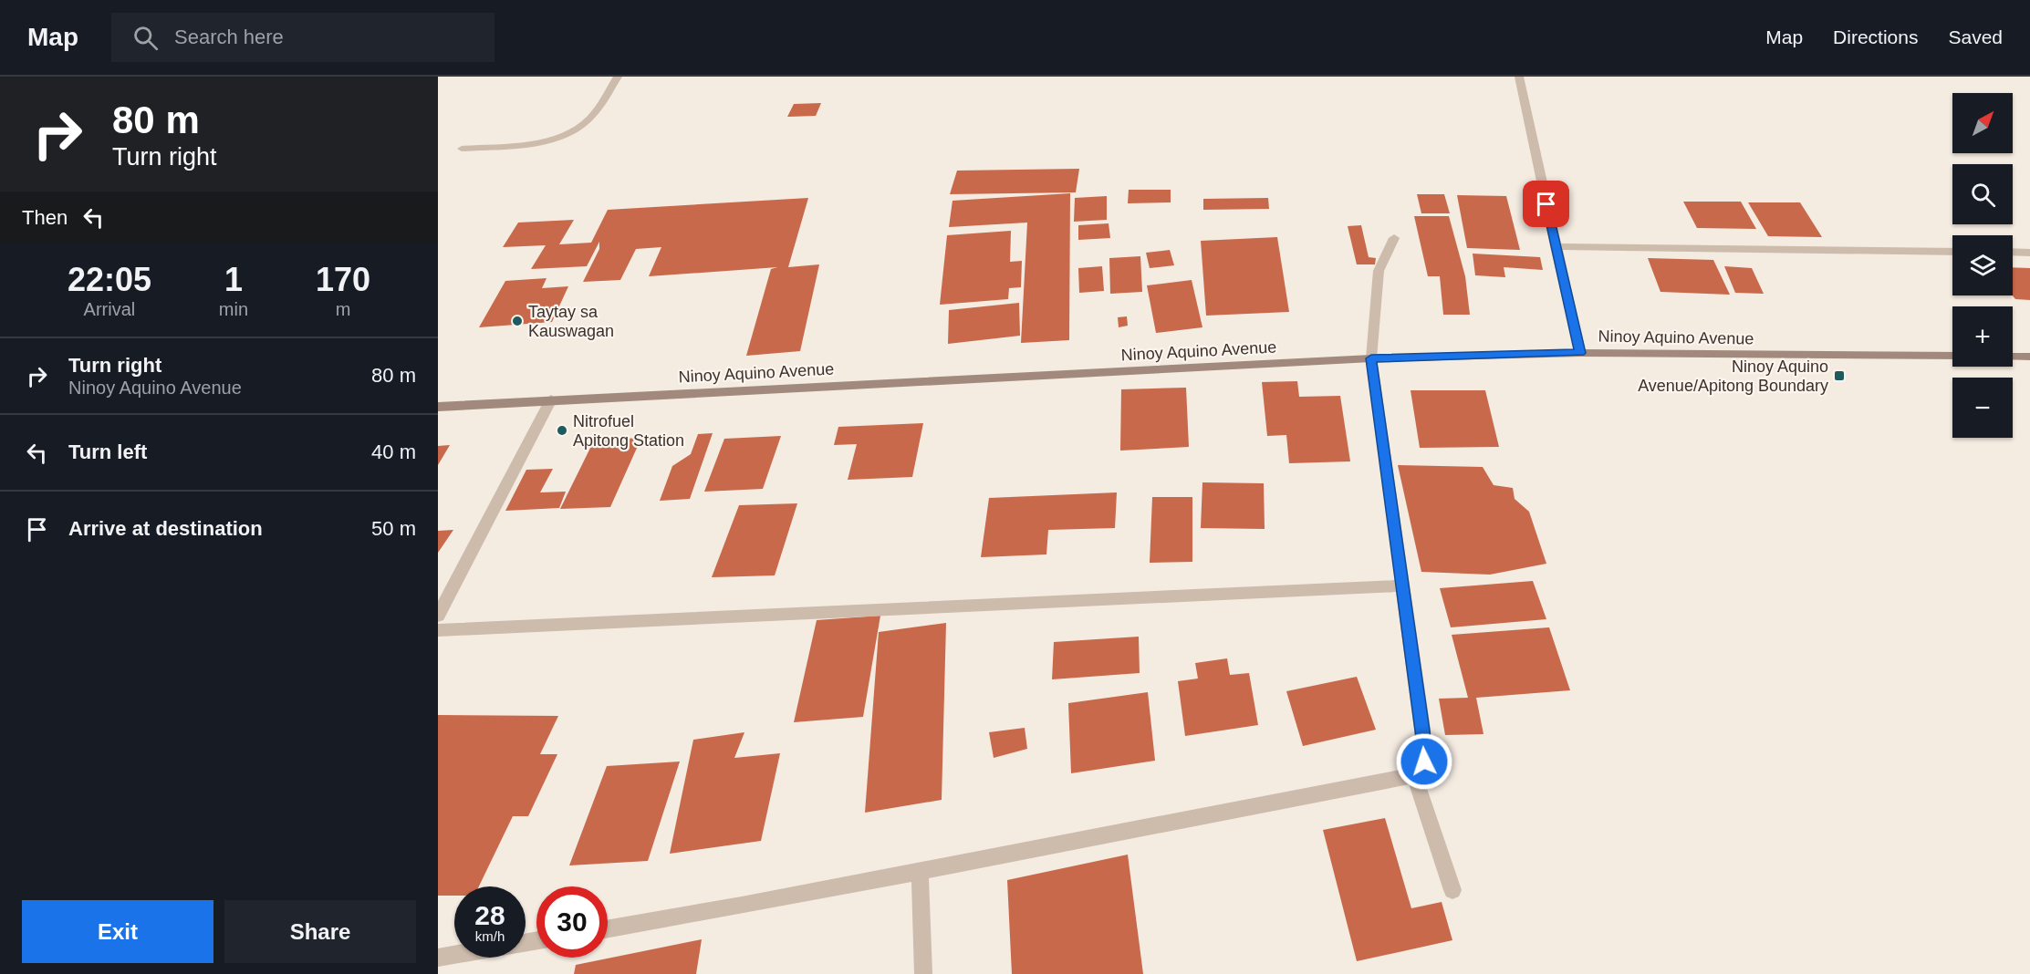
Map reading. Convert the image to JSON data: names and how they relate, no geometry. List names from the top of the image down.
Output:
{
  "streets": {
    "main road": ["Ninoy Aquino Avenue"]
  },
  "places": {
    "other": ["Taytay sa Kauswagan", "Nitrofuel Apitong Station"],
    "transit": ["Ninoy Aquino Avenue/Apitong Boundary"]
  },
  "north": "top right",
  "page": {
    "header": "Map",
    "search": "Search here",
    "nav": ["Map", "Directions", "Saved"],
    "turn": ["80 m", "Turn right"],
    "map_buttons": ["+", "−"],
    "then": "Then",
    "eta": [
      "22:05",
      "Arrival",
      "1",
      "min",
      "170",
      "m"
    ],
    "list": [
      {
        "name": "Turn right",
        "note": "Ninoy Aquino Avenue",
        "value": "80 m"
      },
      {
        "name": "Turn left",
        "value": "40 m"
      },
      {
        "name": "Arrive at destination",
        "value": "50 m"
      }
    ],
    "speed": "28 km/h",
    "limit": "30",
    "buttons": ["Exit", "Share"]
  }
}
